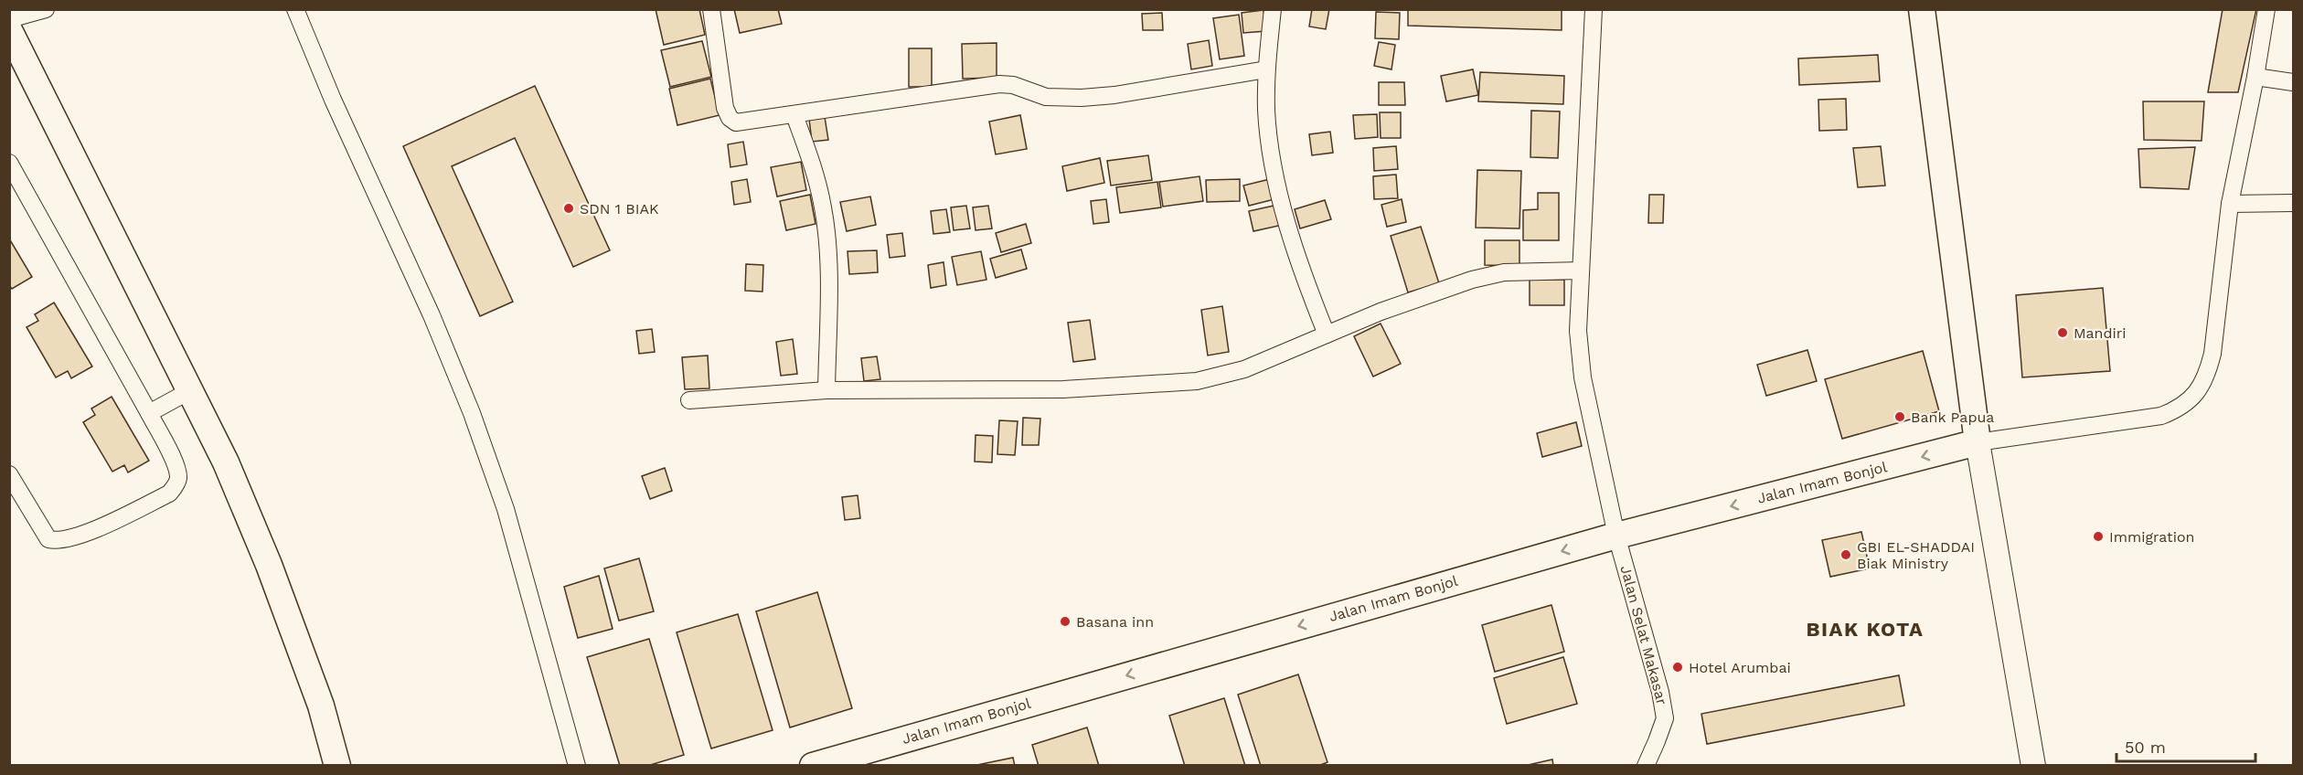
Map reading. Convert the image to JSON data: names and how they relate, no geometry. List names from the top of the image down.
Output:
{
  "streets": {
    "main road": ["Jalan Imam Bonjol"],
    "street": ["Jalan Selat Makasar"]
  },
  "crossings": [
    ["Jalan Imam Bonjol", "Jalan Selat Makasar"]
  ],
  "one_way": ["Jalan Imam Bonjol"],
  "districts": ["BIAK KOTA"],
  "places": [
    "SDN 1 BIAK",
    "Mandiri",
    "Bank Papua",
    "Immigration",
    "GBI EL-SHADDAI Biak Ministry",
    "Basana inn",
    "Hotel Arumbai"
  ],
  "scale_bar": "50 m"
}
